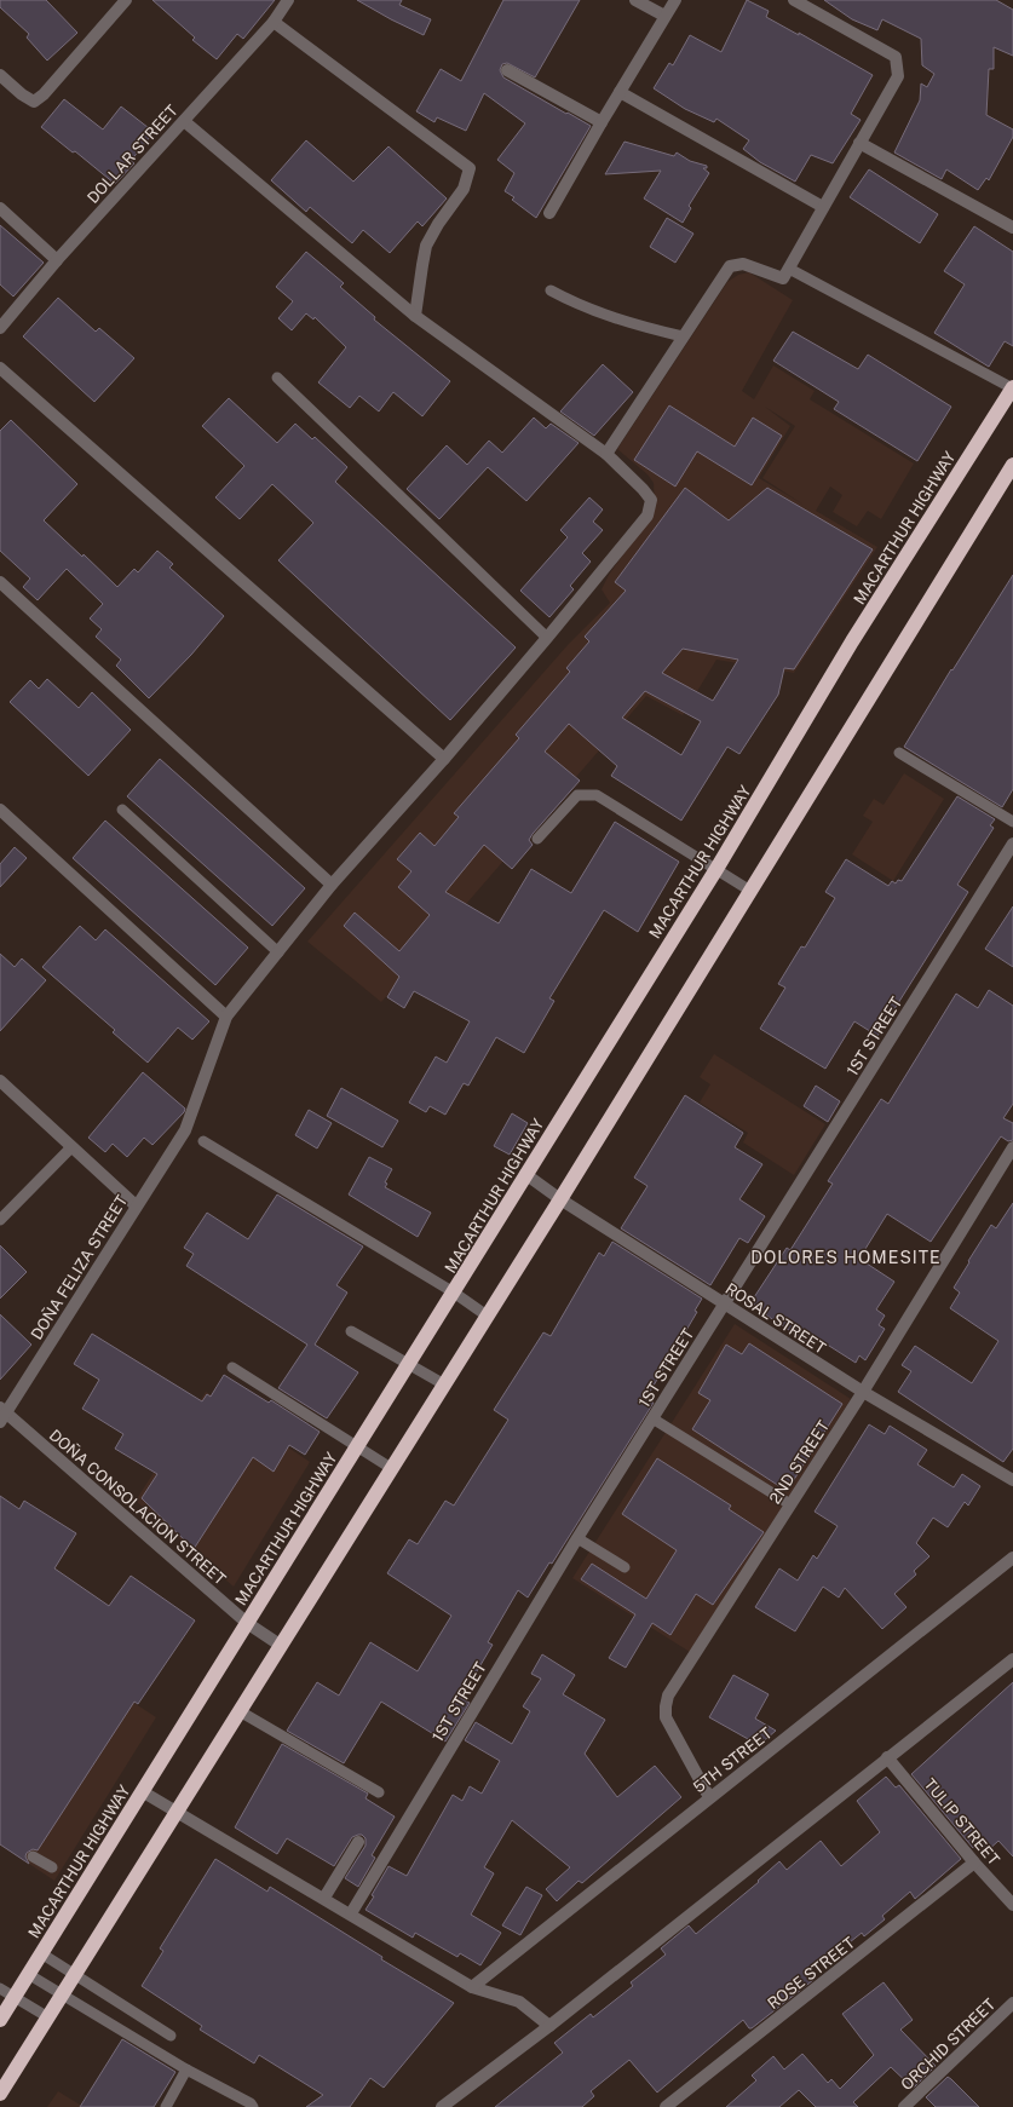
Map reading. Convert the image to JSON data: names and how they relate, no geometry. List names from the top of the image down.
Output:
{
  "streets": {
    "highway": ["MACARTHUR HIGHWAY"],
    "street": [
      "DOLLAR STREET",
      "1ST STREET",
      "DOÑA FELIZA STREET",
      "ROSAL STREET",
      "2ND STREET",
      "DOÑA CONSOLACION STREET",
      "5TH STREET",
      "TULIP STREET",
      "ROSE STREET",
      "ORCHID STREET"
    ]
  },
  "crossings": [
    ["MACARTHUR HIGHWAY", "ROSAL STREET"],
    ["MACARTHUR HIGHWAY", "DOÑA CONSOLACION STREET"],
    ["1ST STREET", "ROSAL STREET"],
    ["DOÑA FELIZA STREET", "DOÑA CONSOLACION STREET"],
    ["ROSAL STREET", "2ND STREET"],
    ["2ND STREET", "5TH STREET"],
    ["TULIP STREET", "ROSE STREET"]
  ],
  "districts": ["DOLORES HOMESITE"]
}
